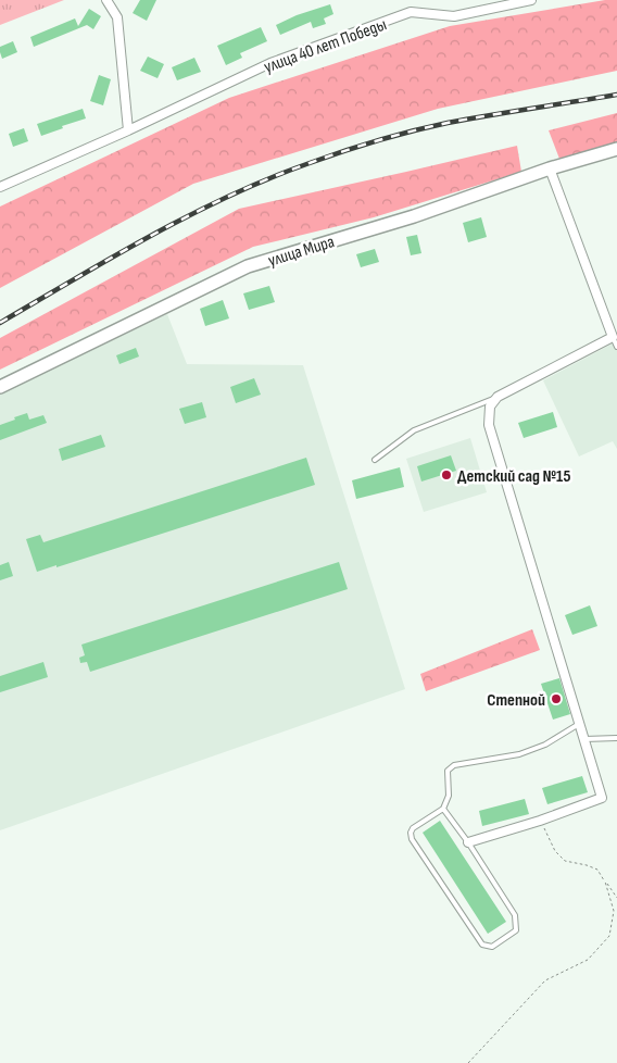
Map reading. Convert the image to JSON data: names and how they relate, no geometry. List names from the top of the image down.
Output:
{
  "streets": {
    "street": ["улица 40 лет Победы", "улица Мира"]
  },
  "places": ["Детский сад №15", "Степной"]
}
